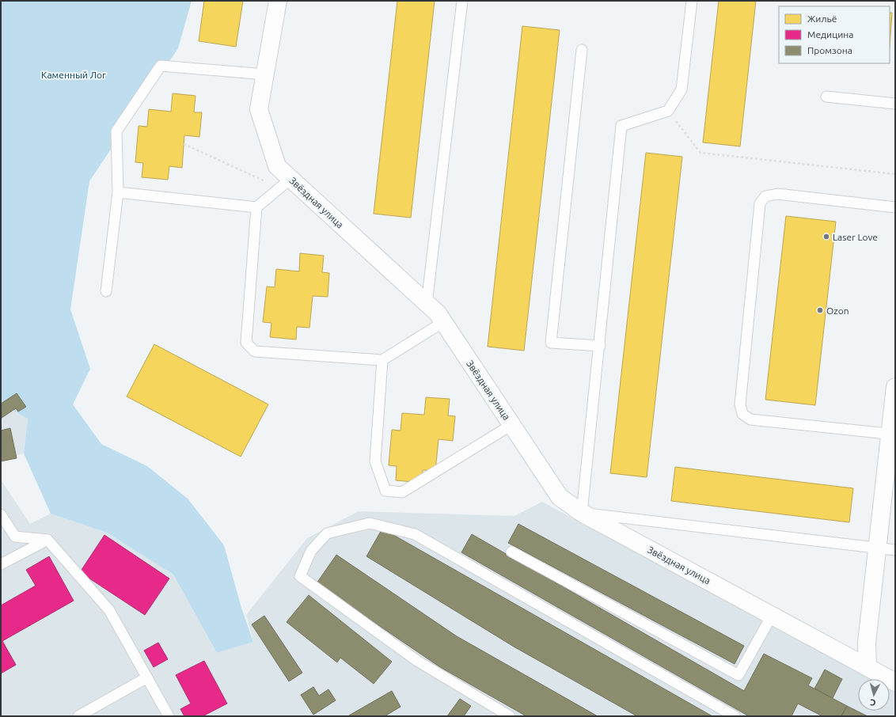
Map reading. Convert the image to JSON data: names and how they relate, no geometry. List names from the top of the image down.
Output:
{
  "streets": {
    "street": ["Звёздная улица"]
  },
  "parks": ["Каменный Лог"],
  "places": ["Laser Love", "Ozon"],
  "legend": ["Жильё", "Медицина", "Промзона"],
  "north": "bottom"
}
